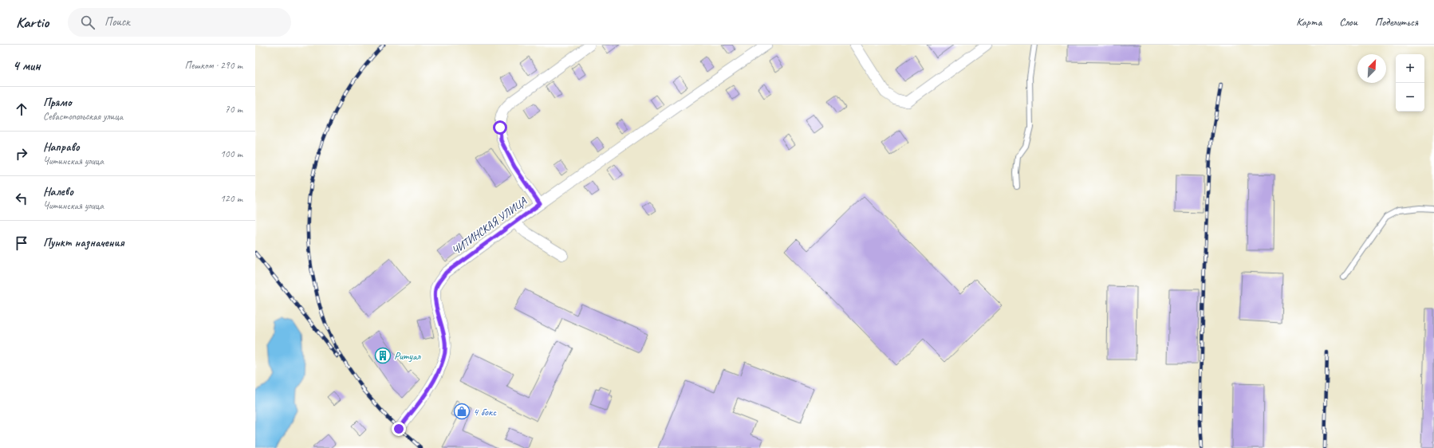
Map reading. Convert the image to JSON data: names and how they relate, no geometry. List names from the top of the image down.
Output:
{
  "streets": {
    "street": ["ЧИТИНСКАЯ УЛИЦА"]
  },
  "places": {
    "building": ["Ритуал"],
    "shop": ["4 бокс"]
  },
  "north": "top right",
  "page": {
    "header": "Kartio",
    "search": "Поиск",
    "nav": ["Карта", "Слои", "Поделиться"],
    "heading": ["4 мин", "Пешком · 290 m"],
    "map_buttons": ["+", "−"],
    "list": [
      ["Прямо", "Севастопольская улица", "70 m"],
      ["Направо", "Читинская улица", "100 m"],
      ["Налево", "Читинская улица", "120 m"],
      "Пункт назначения"
    ]
  }
}
